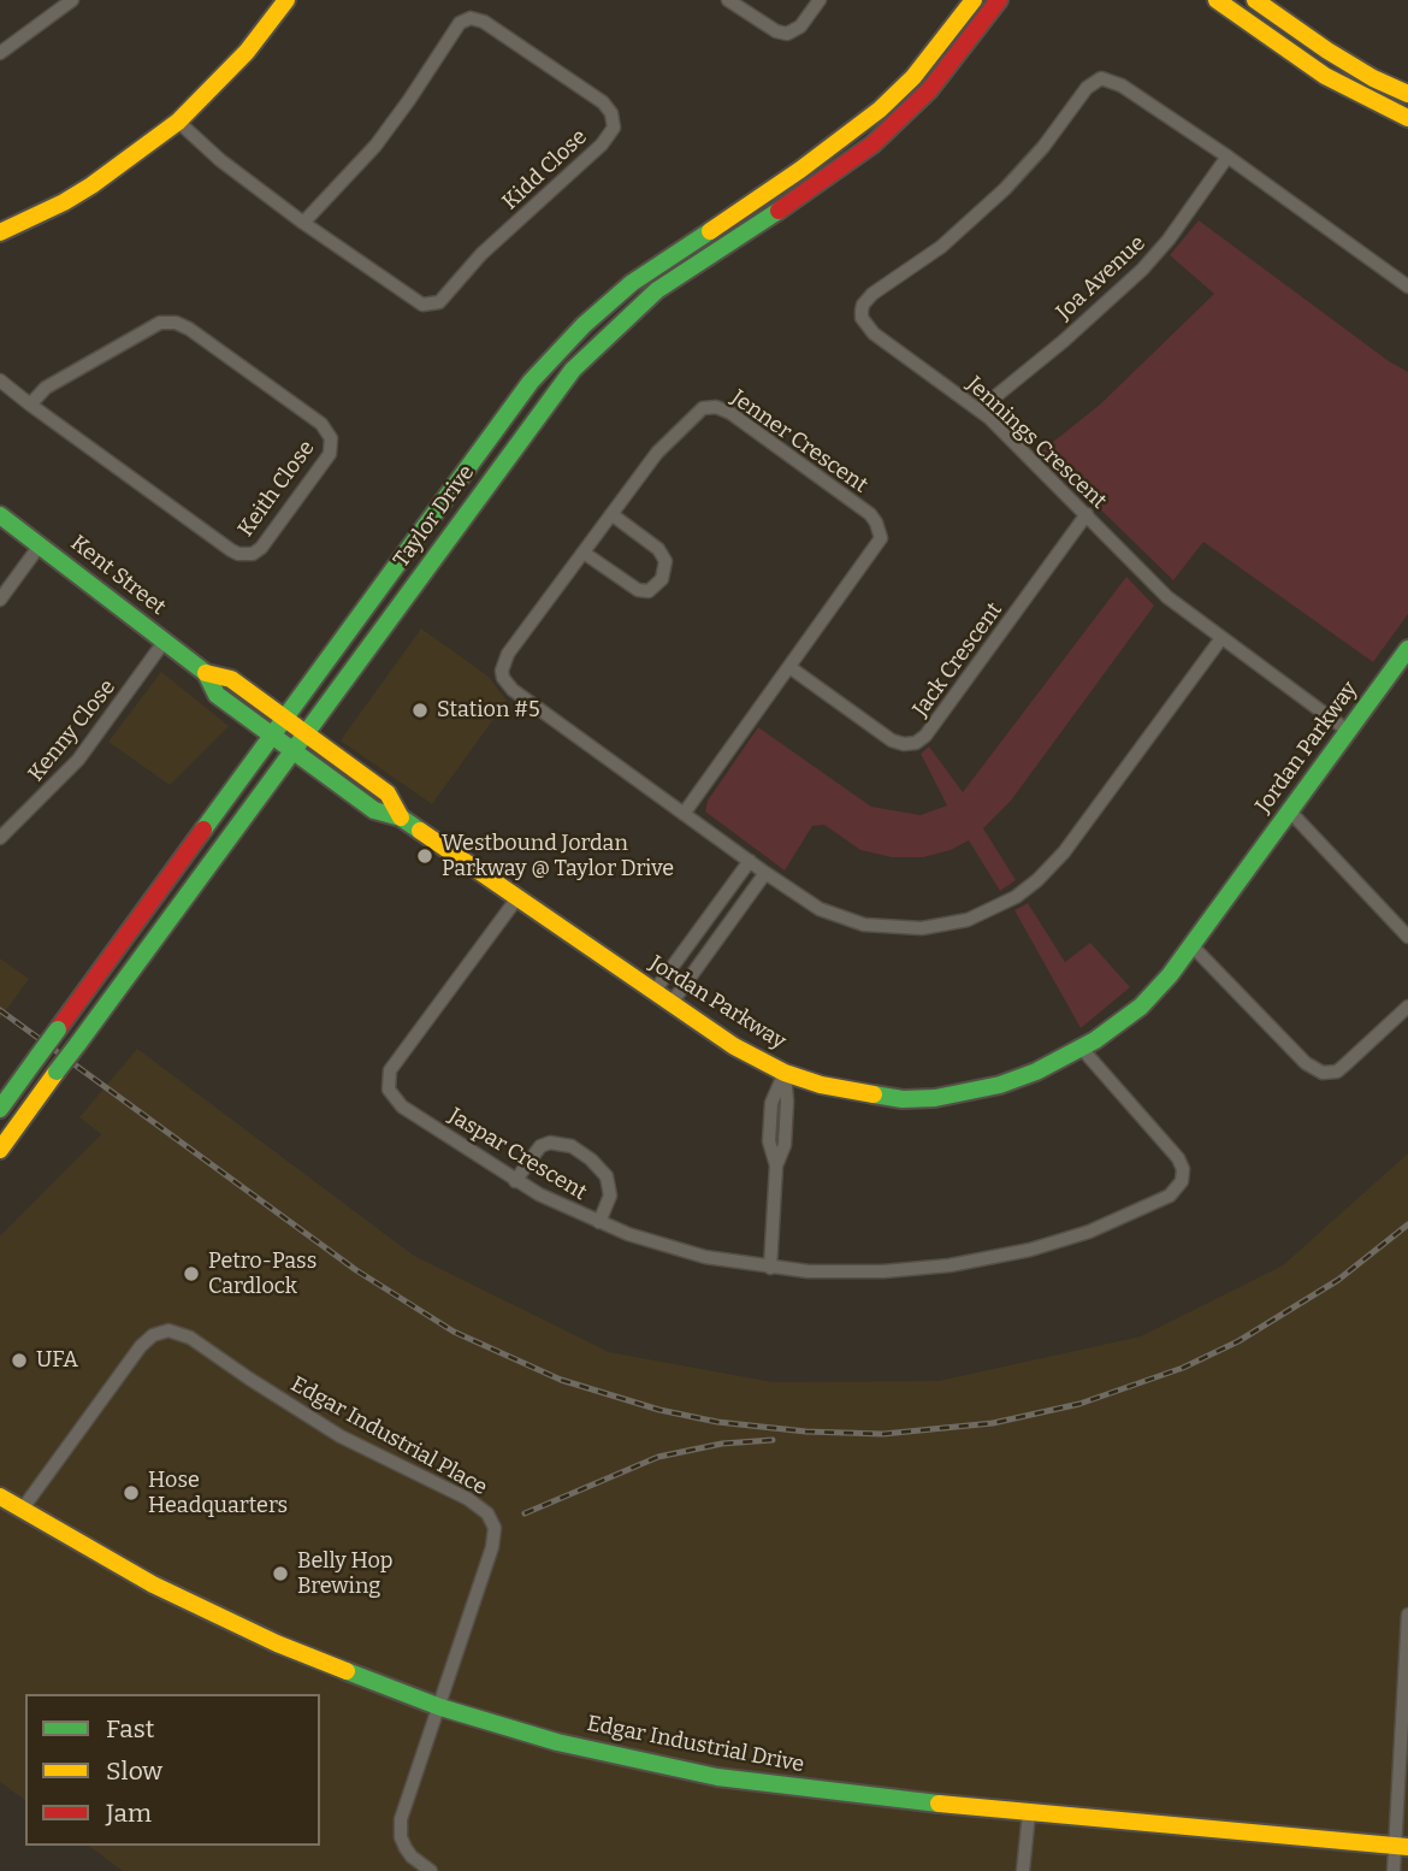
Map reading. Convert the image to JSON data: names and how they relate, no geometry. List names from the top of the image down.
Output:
{
  "streets": {
    "street": [
      "Kidd Close",
      "Joa Avenue",
      "Jenner Crescent",
      "Jennings Crescent",
      "Keith Close",
      "Taylor Drive",
      "Kent Street",
      "Jack Crescent",
      "Kenny Close",
      "Jordan Parkway",
      "Jaspar Crescent",
      "Edgar Industrial Place",
      "Edgar Industrial Drive"
    ]
  },
  "crossings": [
    ["Joa Avenue", "Jennings Crescent"],
    ["Jenner Crescent", "Jennings Crescent"],
    ["Jenner Crescent", "Jack Crescent"],
    ["Jennings Crescent", "Jack Crescent"],
    ["Jennings Crescent", "Jordan Parkway"],
    ["Taylor Drive", "Kent Street"],
    ["Taylor Drive", "Jordan Parkway"],
    ["Kent Street", "Kenny Close"],
    ["Kent Street", "Jordan Parkway"],
    ["Jordan Parkway", "Jaspar Crescent"],
    ["Edgar Industrial Place", "Edgar Industrial Drive"]
  ],
  "places": [
    "Station #5",
    "Westbound Jordan Parkway @ Taylor Drive",
    "Petro-Pass Cardlock",
    "UFA",
    "Hose Headquarters",
    "Belly Hop Brewing"
  ],
  "legend": ["Fast", "Slow", "Jam"]
}
